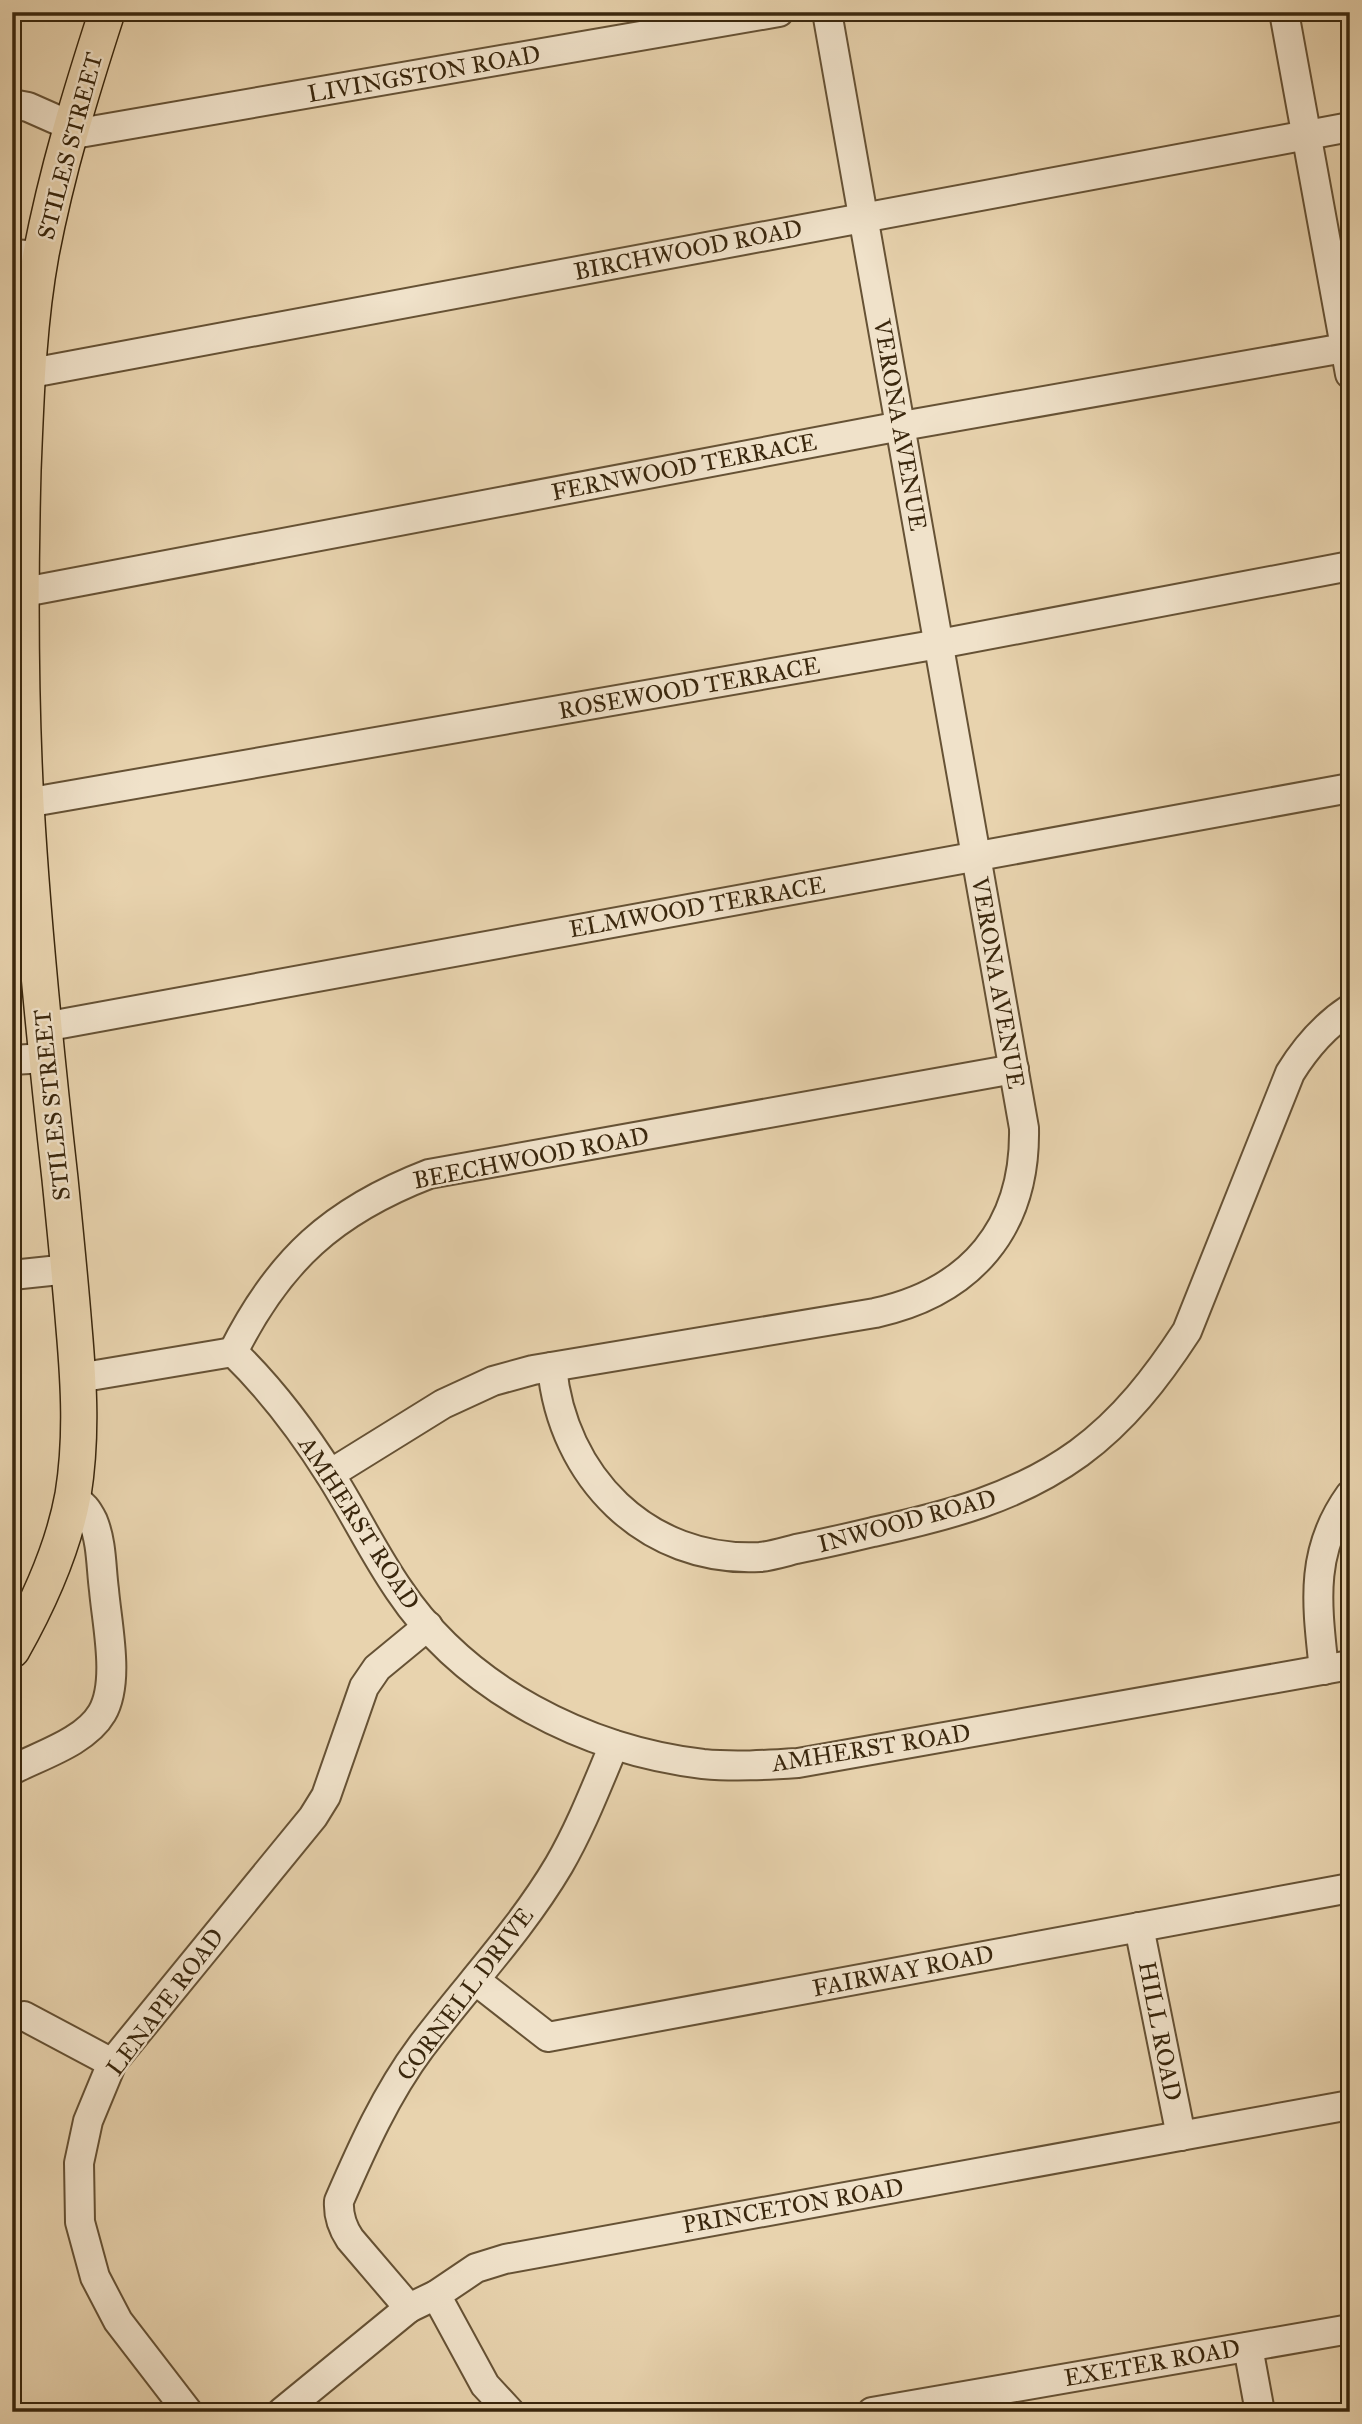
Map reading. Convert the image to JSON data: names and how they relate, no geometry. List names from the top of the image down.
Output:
{
  "streets": {
    "main road": ["STILES STREET"],
    "street": [
      "LIVINGSTON ROAD",
      "BIRCHWOOD ROAD",
      "VERONA AVENUE",
      "FERNWOOD TERRACE",
      "ROSEWOOD TERRACE",
      "ELMWOOD TERRACE",
      "BEECHWOOD ROAD",
      "INWOOD ROAD",
      "AMHERST ROAD",
      "FAIRWAY ROAD",
      "CORNELL DRIVE",
      "LENAPE ROAD",
      "HILL ROAD",
      "PRINCETON ROAD",
      "EXETER ROAD"
    ]
  },
  "crossings": [
    ["LIVINGSTON ROAD", "STILES STREET"],
    ["STILES STREET", "BIRCHWOOD ROAD"],
    ["STILES STREET", "FERNWOOD TERRACE"],
    ["STILES STREET", "ROSEWOOD TERRACE"],
    ["STILES STREET", "ELMWOOD TERRACE"],
    ["BIRCHWOOD ROAD", "VERONA AVENUE"],
    ["VERONA AVENUE", "FERNWOOD TERRACE"],
    ["VERONA AVENUE", "ROSEWOOD TERRACE"],
    ["VERONA AVENUE", "ELMWOOD TERRACE"],
    ["VERONA AVENUE", "BEECHWOOD ROAD"],
    ["VERONA AVENUE", "INWOOD ROAD"],
    ["VERONA AVENUE", "AMHERST ROAD"],
    ["BEECHWOOD ROAD", "AMHERST ROAD"],
    ["AMHERST ROAD", "CORNELL DRIVE"],
    ["AMHERST ROAD", "LENAPE ROAD"],
    ["FAIRWAY ROAD", "CORNELL DRIVE"],
    ["FAIRWAY ROAD", "HILL ROAD"],
    ["CORNELL DRIVE", "PRINCETON ROAD"],
    ["HILL ROAD", "PRINCETON ROAD"]
  ]
}
